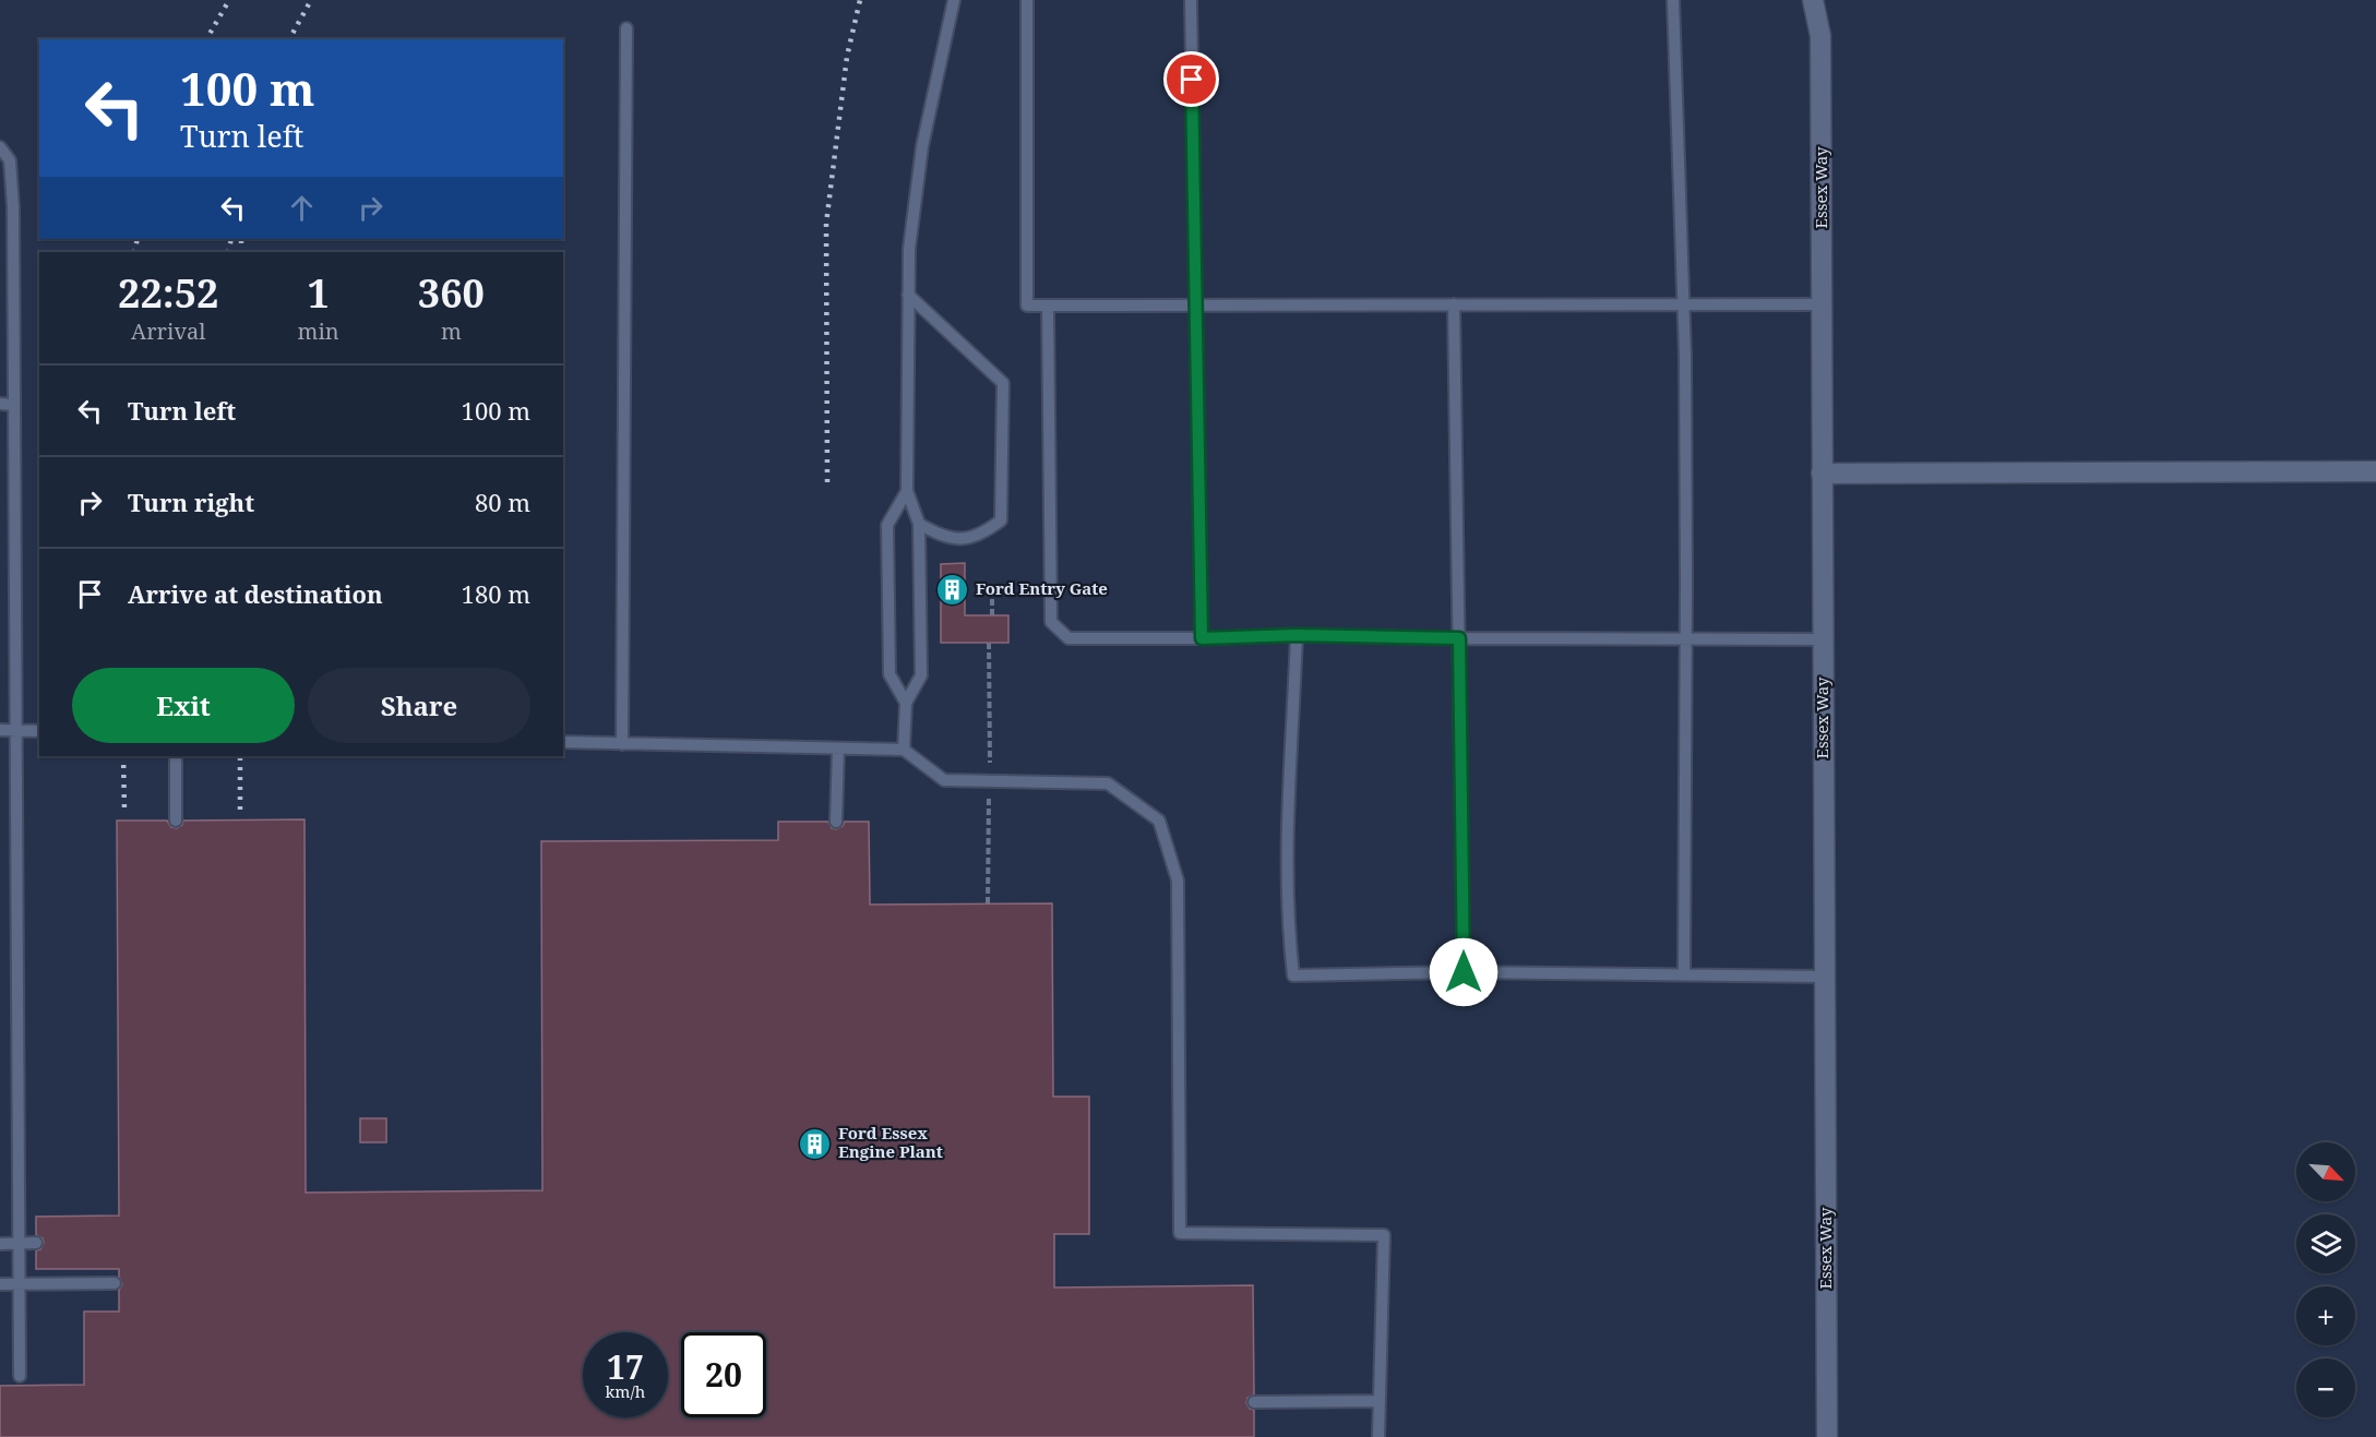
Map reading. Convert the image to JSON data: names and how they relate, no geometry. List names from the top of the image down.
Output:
{
  "streets": {
    "street": ["Essex Way"]
  },
  "places": {
    "building": ["Ford Entry Gate", "Ford Essex Engine Plant"]
  },
  "north": "bottom right",
  "page": {
    "turn": ["100 m", "Turn left"],
    "eta": [
      "22:52",
      "Arrival",
      "1",
      "min",
      "360",
      "m"
    ],
    "list": [
      {
        "name": "Turn left",
        "value": "100 m"
      },
      {
        "name": "Turn right",
        "value": "80 m"
      },
      {
        "name": "Arrive at destination",
        "value": "180 m"
      }
    ],
    "buttons": ["Exit", "Share"],
    "map_buttons": ["+", "−"],
    "speed": "17 km/h",
    "limit": "20"
  }
}
